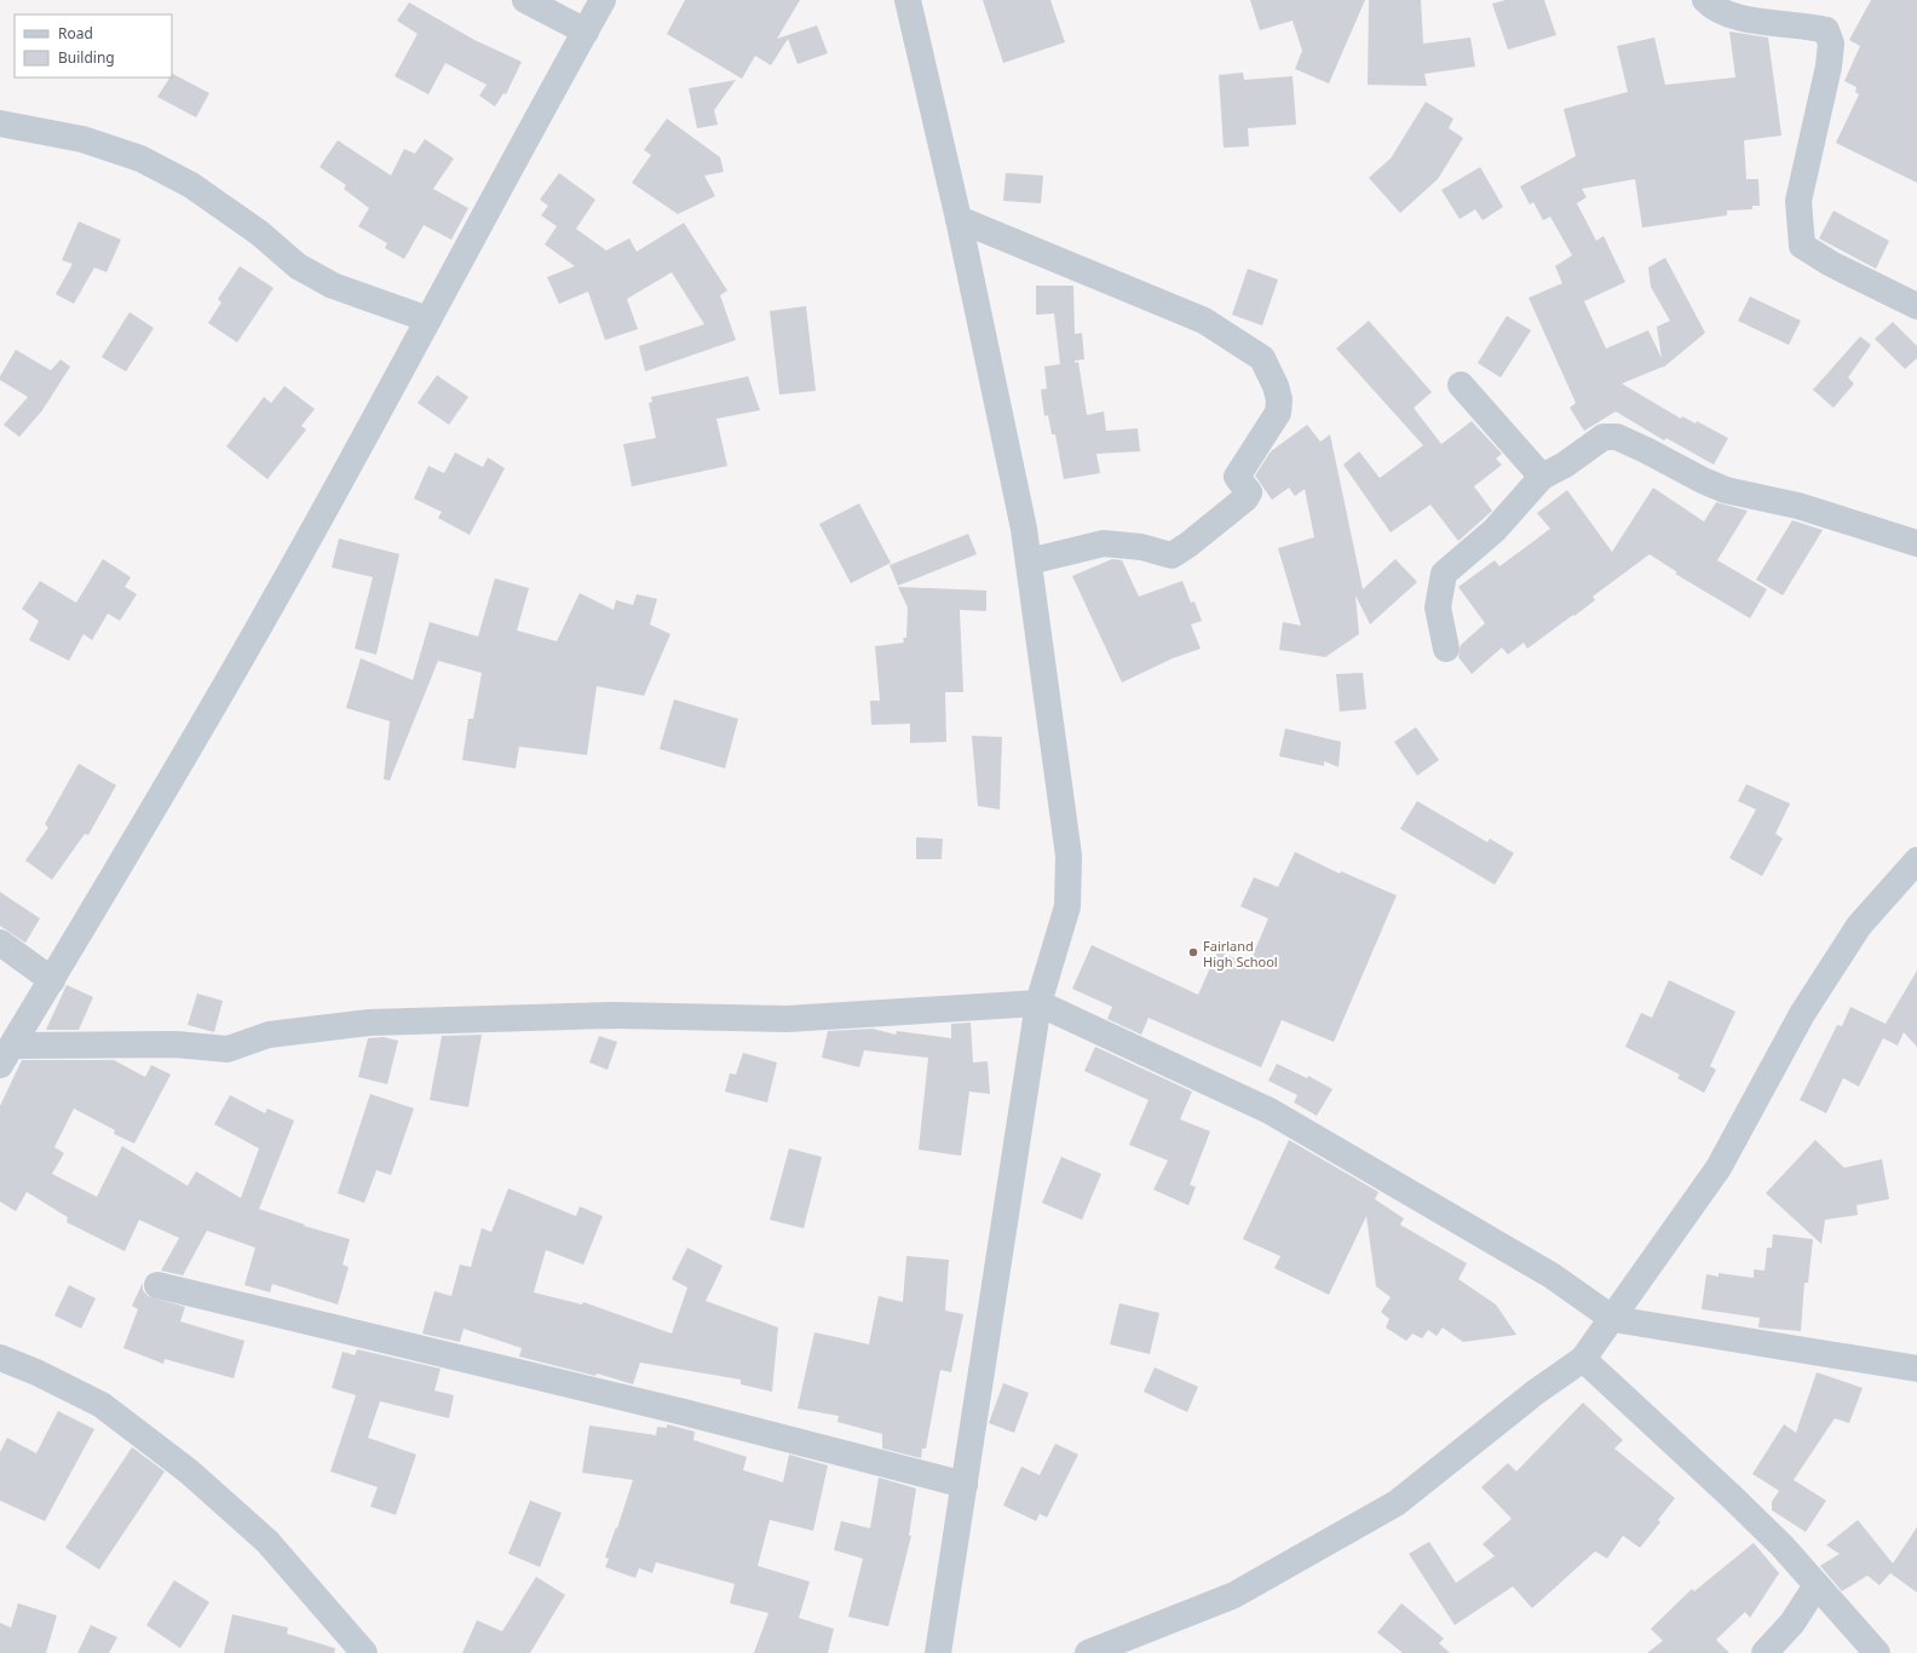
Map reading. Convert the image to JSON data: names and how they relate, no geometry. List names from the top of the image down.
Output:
{
  "places": ["Fairland High School"],
  "legend": ["Road", "Building"]
}
